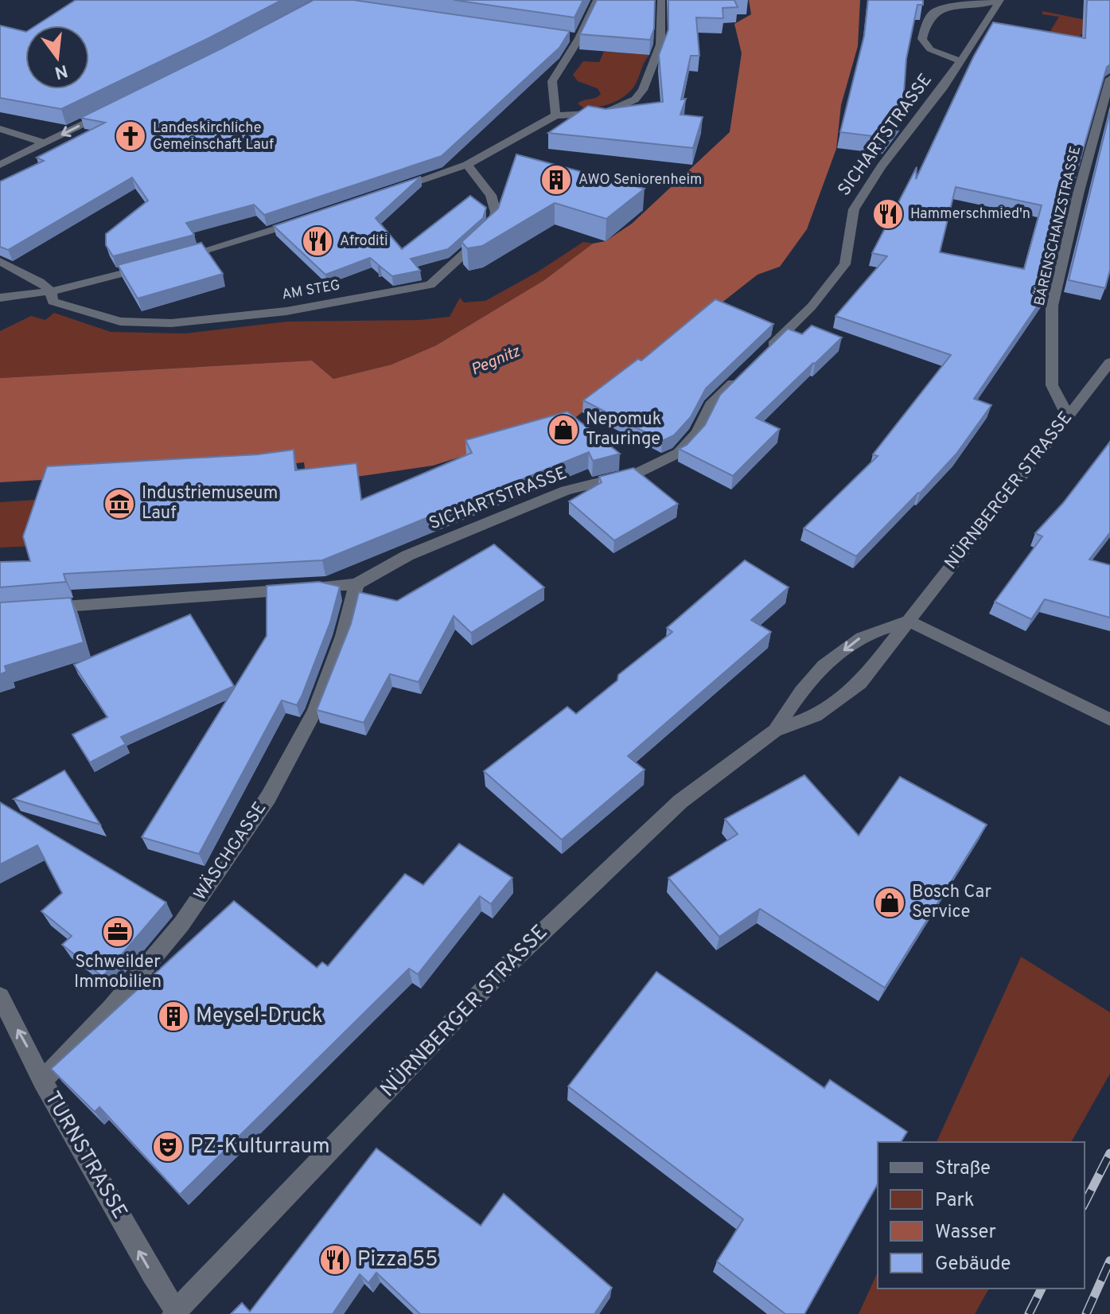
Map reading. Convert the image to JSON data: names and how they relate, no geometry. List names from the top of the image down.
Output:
{
  "streets": {
    "street": [
      "SICHARTSTRASSE",
      "BÄRENSCHANZSTRASSE",
      "AM STEG",
      "NÜRNBERGER STRASSE",
      "WÄSCHGASSE",
      "TURNSTRASSE"
    ]
  },
  "crossings": [
    ["SICHARTSTRASSE", "WÄSCHGASSE"],
    ["BÄRENSCHANZSTRASSE", "NÜRNBERGER STRASSE"],
    ["NÜRNBERGER STRASSE", "TURNSTRASSE"],
    ["WÄSCHGASSE", "TURNSTRASSE"]
  ],
  "one_way": ["TURNSTRASSE"],
  "water": ["Pegnitz"],
  "places": {
    "church": ["Landeskirchliche Gemeinschaft Lauf"],
    "building": ["AWO Seniorenheim", "Meysel-Druck"],
    "restaurant": ["Hammerschmied'n", "Afroditi", "Pizza 55"],
    "shop": ["Nepomuk Trauringe", "Bosch Car Service"],
    "museum": ["Industriemuseum Lauf"],
    "office": ["Schweilder Immobilien"],
    "theatre": ["PZ-Kulturraum"]
  },
  "legend": [
    "Straße",
    "Park",
    "Wasser",
    "Gebäude"
  ],
  "north": "bottom"
}
